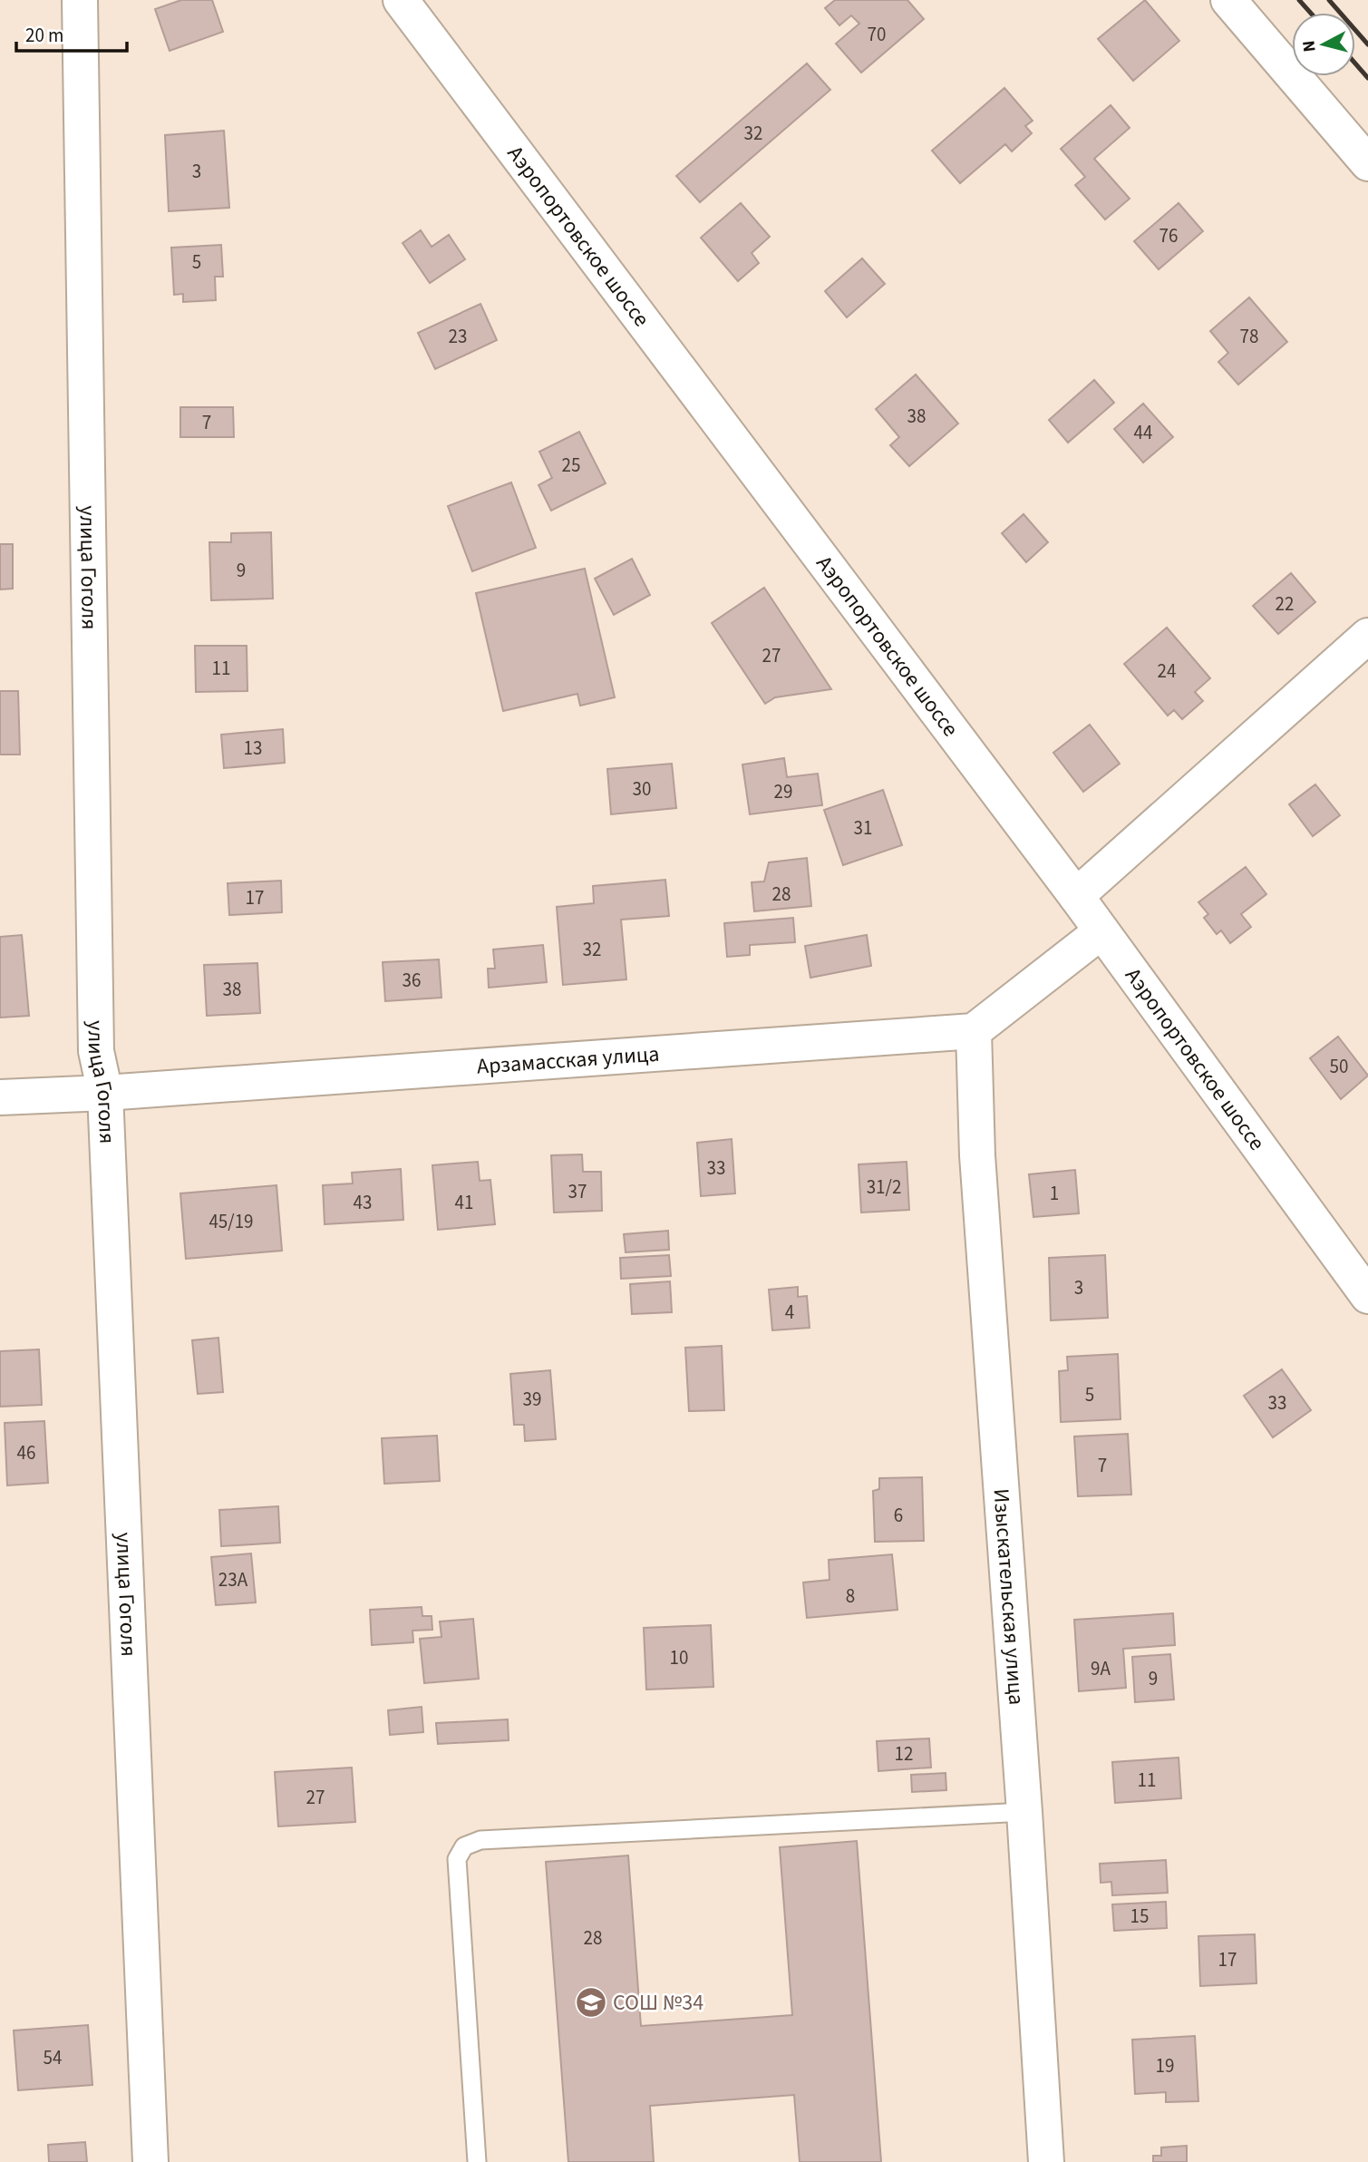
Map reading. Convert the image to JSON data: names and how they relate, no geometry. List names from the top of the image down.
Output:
{
  "streets": {
    "street": [
      "Аэропортовское шоссе",
      "улица Гоголя",
      "Арзамасская улица",
      "Изыскательская улица"
    ]
  },
  "crossings": [
    ["улица Гоголя", "Арзамасская улица"],
    ["Арзамасская улица", "Изыскательская улица"]
  ],
  "places": {
    "school or university": ["СОШ №34"]
  },
  "house_numbers": [
    "70",
    "32",
    "3",
    "76",
    "5",
    "23",
    "78",
    "38",
    "7",
    "44",
    "25",
    "9",
    "22",
    "27",
    "11",
    "24",
    "13",
    "30",
    "29",
    "31",
    "28",
    "17",
    "32",
    "36",
    "38",
    "50",
    "33",
    "31/2",
    "37",
    "1",
    "43",
    "41",
    "45/19",
    "3",
    "4",
    "5",
    "39",
    "33",
    "46",
    "7",
    "6",
    "23А",
    "8",
    "10",
    "9А",
    "9",
    "12",
    "11",
    "27",
    "15",
    "28",
    "17",
    "54",
    "19"
  ],
  "scale_bar": "20 m",
  "north": "left"
}
